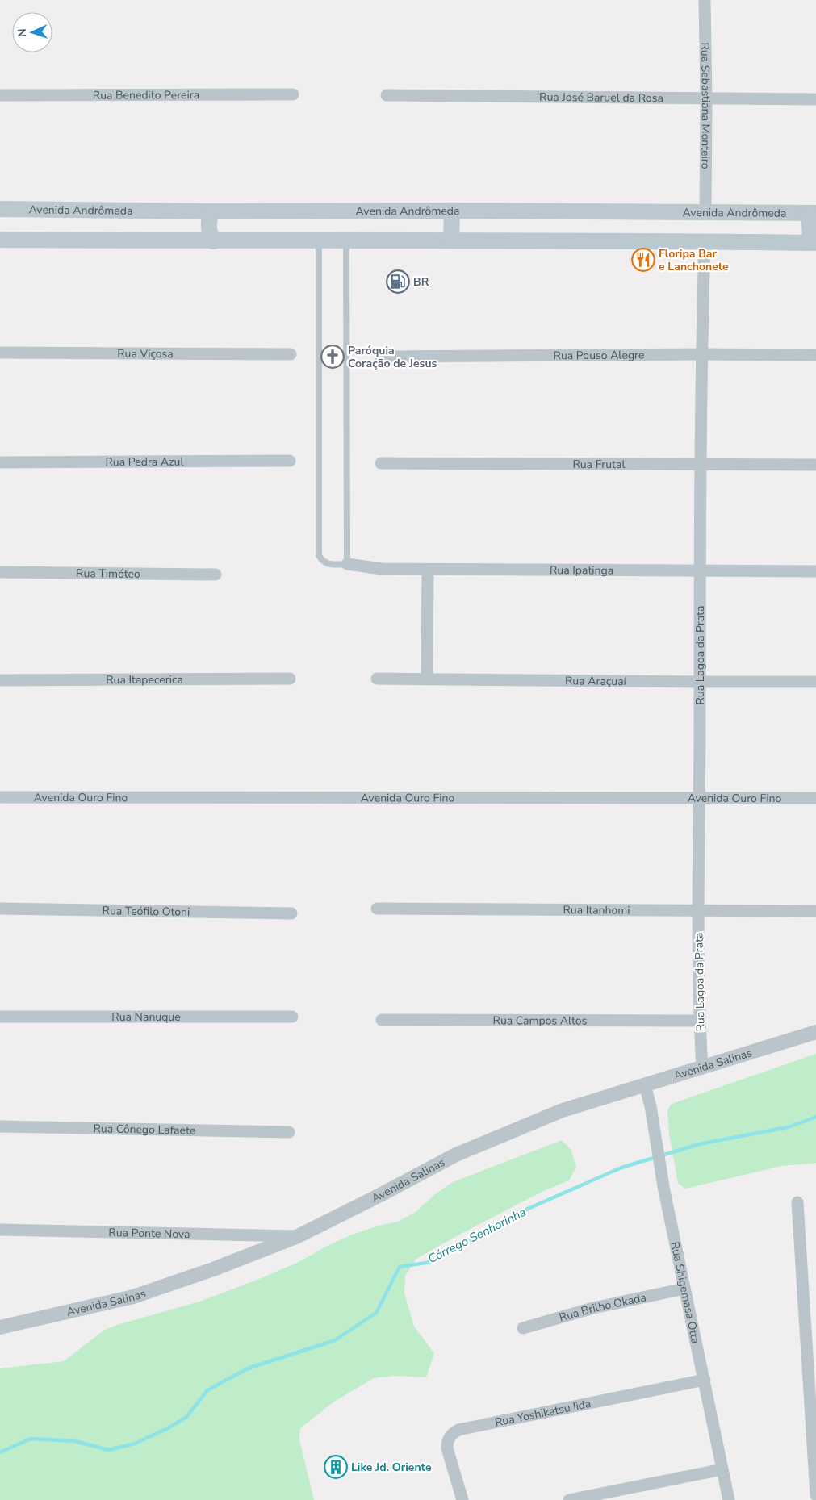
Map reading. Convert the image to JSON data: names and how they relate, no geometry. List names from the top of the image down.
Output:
{
  "streets": {
    "main road": ["Avenida Andrômeda"],
    "street": [
      "Rua Benedito Pereira",
      "Rua José Baruel da Rosa",
      "Rua Sebastiana Monteiro",
      "Rua Viçosa",
      "Rua Pouso Alegre",
      "Rua Pedra Azul",
      "Rua Frutal",
      "Rua Ipatinga",
      "Rua Timóteo",
      "Rua Lagoa da Prata",
      "Rua Itapecerica",
      "Rua Araçuaí",
      "Avenida Ouro Fino",
      "Rua Itanhomi",
      "Rua Teófilo Otoni",
      "Rua Nanuque",
      "Rua Campos Altos",
      "Avenida Salinas",
      "Rua Cônego Lafaete",
      "Rua Ponte Nova",
      "Rua Shigemasa Otta",
      "Rua Brilho Okada",
      "Rua Yoshikatsu Iida"
    ]
  },
  "crossings": [
    ["Rua José Baruel da Rosa", "Rua Sebastiana Monteiro"],
    ["Rua Sebastiana Monteiro", "Avenida Andrômeda"],
    ["Rua Pouso Alegre", "Rua Lagoa da Prata"],
    ["Rua Frutal", "Rua Lagoa da Prata"],
    ["Rua Ipatinga", "Rua Lagoa da Prata"],
    ["Rua Lagoa da Prata", "Rua Araçuaí"],
    ["Rua Lagoa da Prata", "Avenida Ouro Fino"],
    ["Rua Lagoa da Prata", "Rua Itanhomi"],
    ["Rua Lagoa da Prata", "Rua Campos Altos"],
    ["Rua Lagoa da Prata", "Avenida Salinas"],
    ["Avenida Salinas", "Rua Ponte Nova"],
    ["Avenida Salinas", "Rua Shigemasa Otta"],
    ["Rua Shigemasa Otta", "Rua Brilho Okada"],
    ["Rua Shigemasa Otta", "Rua Yoshikatsu Iida"]
  ],
  "water": ["Córrego Senhorinha"],
  "places": {
    "restaurant": ["Floripa Bar e Lanchonete"],
    "fuel station": ["BR"],
    "church": ["Paróquia Coração de Jesus"],
    "building": ["Like Jd. Oriente"]
  },
  "north": "left"
}
